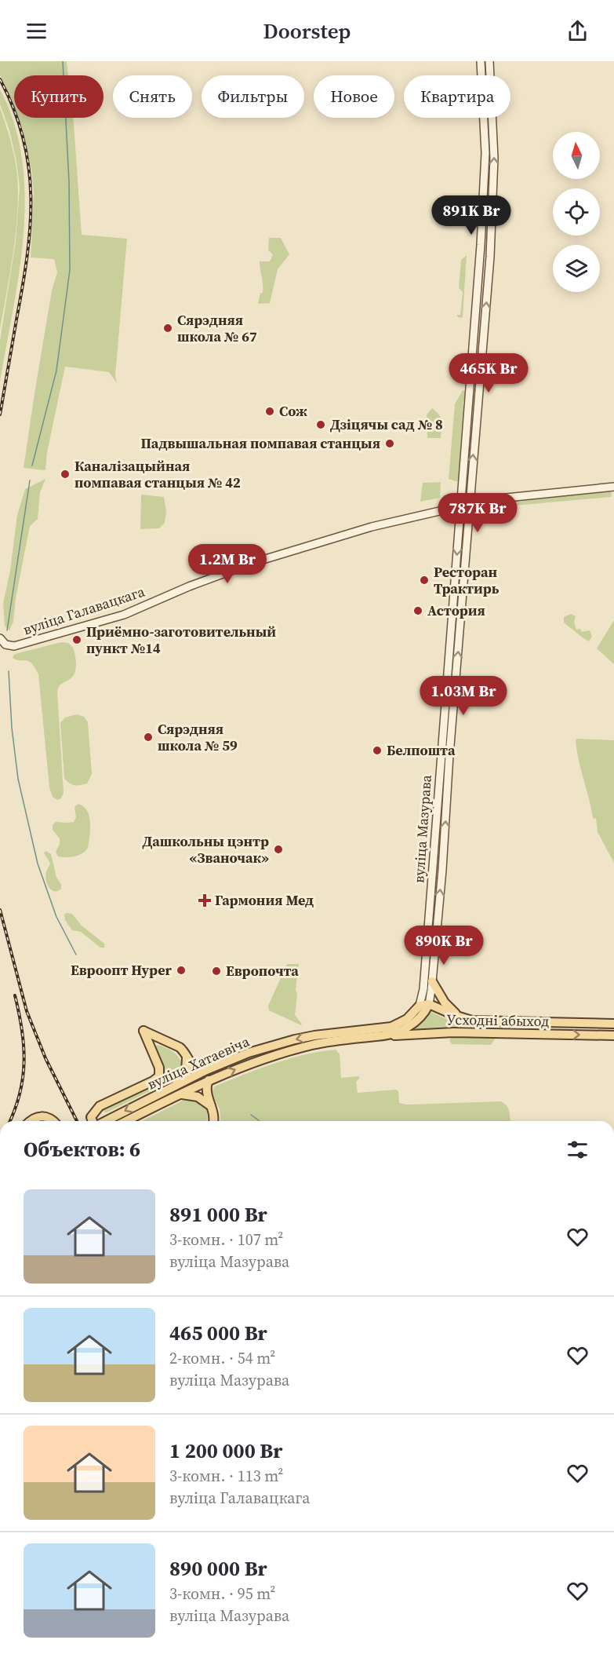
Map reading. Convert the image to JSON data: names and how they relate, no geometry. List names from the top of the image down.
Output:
{
  "streets": {
    "main road": [
      "вуліца Галавацкага",
      "вуліца Мазурава",
      "Усходні абыход",
      "вуліца Хатаевіча"
    ]
  },
  "crossings": [
    ["вуліца Галавацкага", "вуліца Мазурава"],
    ["вуліца Мазурава", "Усходні абыход"],
    ["вуліца Мазурава", "вуліца Хатаевіча"],
    ["Усходні абыход", "вуліца Хатаевіча"]
  ],
  "places": {
    "other": [
      "Сярэдняя школа № 67",
      "Сож",
      "Дзіцячы сад № 8",
      "Падвышальная помпавая станцыя",
      "Каналізацыйная помпавая станцыя № 42",
      "Ресторан Трактирь",
      "Астория",
      "Приёмно-заготовительный пункт №14",
      "Сярэдняя школа № 59",
      "Белпошта",
      "Дашкольны цэнтр «Званочак»",
      "Евроопт Hyper",
      "Европочта"
    ],
    "health": ["Гармония Мед"]
  },
  "north": "top",
  "page": {
    "header": "Doorstep",
    "chip": [
      "Купить",
      "Снять",
      "Фильтры",
      "Новое",
      "Квартира"
    ],
    "price": [
      "891K Br",
      "465K Br",
      "787K Br",
      "1.2M Br",
      "1.03M Br",
      "890K Br"
    ],
    "heading": "Объектов: 6",
    "list": [
      {
        "name": "891 000 Br",
        "note": "3-комн. · 107 m² · вуліца Мазурава"
      },
      {
        "name": "465 000 Br",
        "note": "2-комн. · 54 m² · вуліца Мазурава"
      },
      {
        "name": "1 200 000 Br",
        "note": "3-комн. · 113 m² · вуліца Галавацкага"
      },
      {
        "name": "890 000 Br",
        "note": "3-комн. · 95 m² · вуліца Мазурава"
      }
    ]
  }
}
